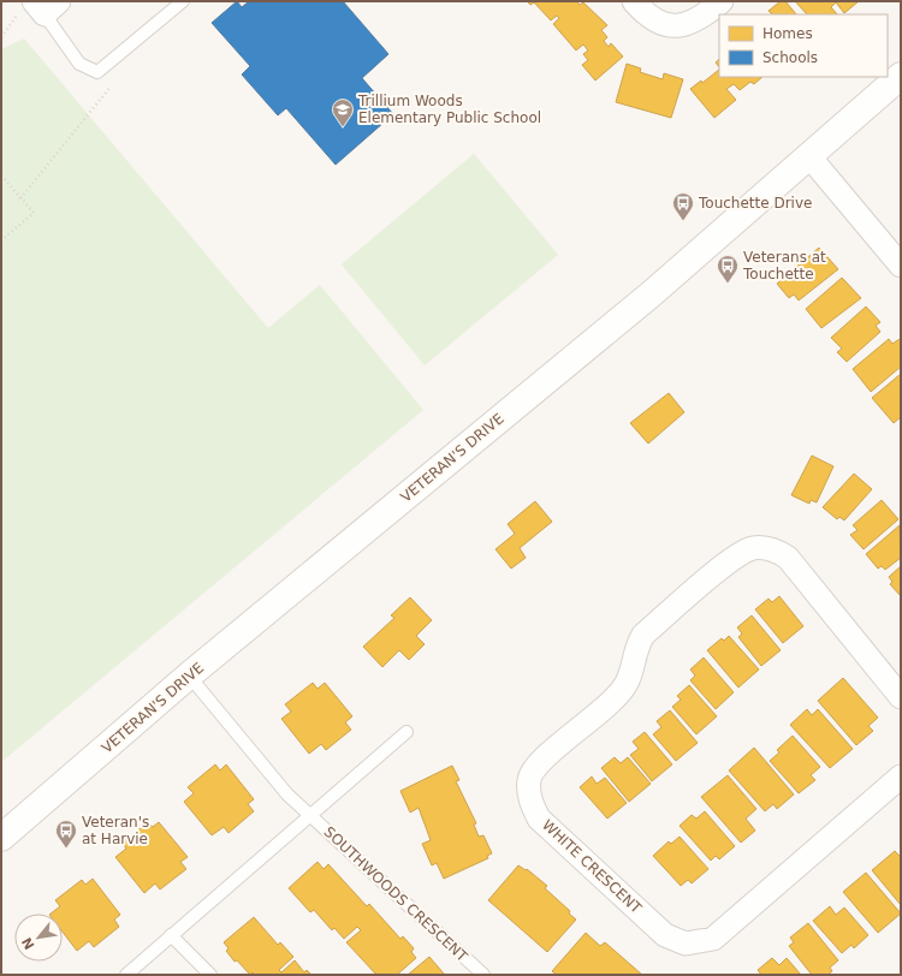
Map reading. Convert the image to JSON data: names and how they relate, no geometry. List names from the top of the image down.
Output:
{
  "streets": {
    "main road": ["VETERAN'S DRIVE"],
    "street": ["WHITE CRESCENT"],
    "lane": ["SOUTHWOODS CRESCENT"]
  },
  "crossings": [
    ["VETERAN'S DRIVE", "SOUTHWOODS CRESCENT"]
  ],
  "places": {
    "school or university": ["Trillium Woods Elementary Public School"],
    "bus stop": ["Touchette Drive", "Veterans at Touchette", "Veteran's at Harvie"]
  },
  "legend": ["Homes", "Schools"],
  "north": "bottom left"
}
